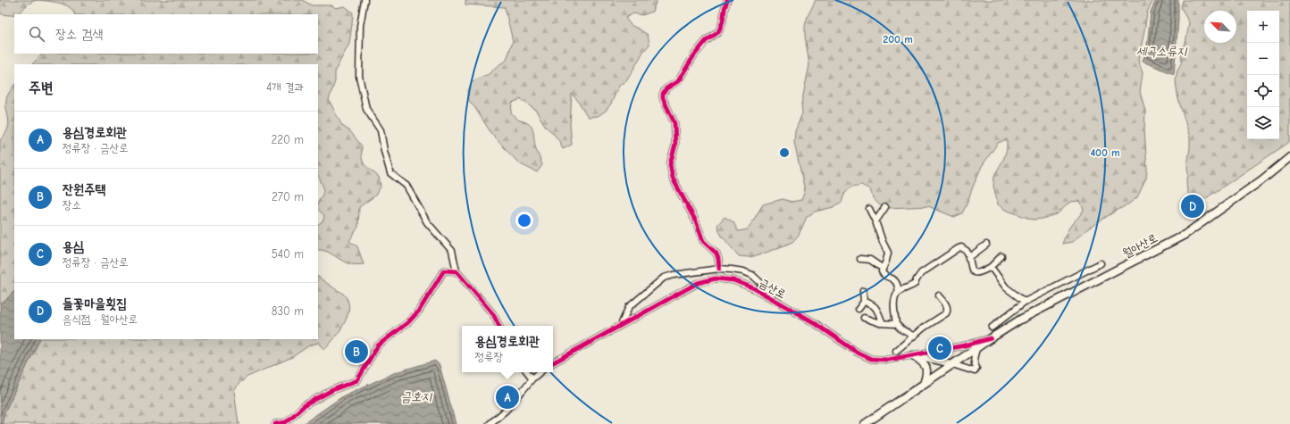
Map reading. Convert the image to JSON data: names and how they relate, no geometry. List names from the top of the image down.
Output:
{
  "streets": {
    "main road": ["월아산로"],
    "street": ["금산로"]
  },
  "crossings": [
    ["월아산로", "금산로"]
  ],
  "water": ["세곡소류지", "금호지"],
  "north": "top left",
  "page": {
    "map_buttons": ["+", "−"],
    "search": "장소 검색",
    "heading": ["주변", "4개 결과"],
    "list": [
      {
        "mark": "A",
        "name": "용심경로회관",
        "note": "정류장 · 금산로",
        "value": "220 m"
      },
      {
        "mark": "B",
        "name": "잔원주택",
        "note": "장소",
        "value": "270 m"
      },
      {
        "mark": "C",
        "name": "용심",
        "note": "정류장 · 금산로",
        "value": "540 m"
      },
      {
        "mark": "D",
        "name": "들꽃마을횟집",
        "note": "음식점 · 월아산로",
        "value": "830 m"
      }
    ],
    "pins": [
      "D",
      "C",
      "B",
      "A"
    ],
    "popup": ["용심경로회관", "정류장"]
  },
  "rings": ["200 m", "400 m"]
}
